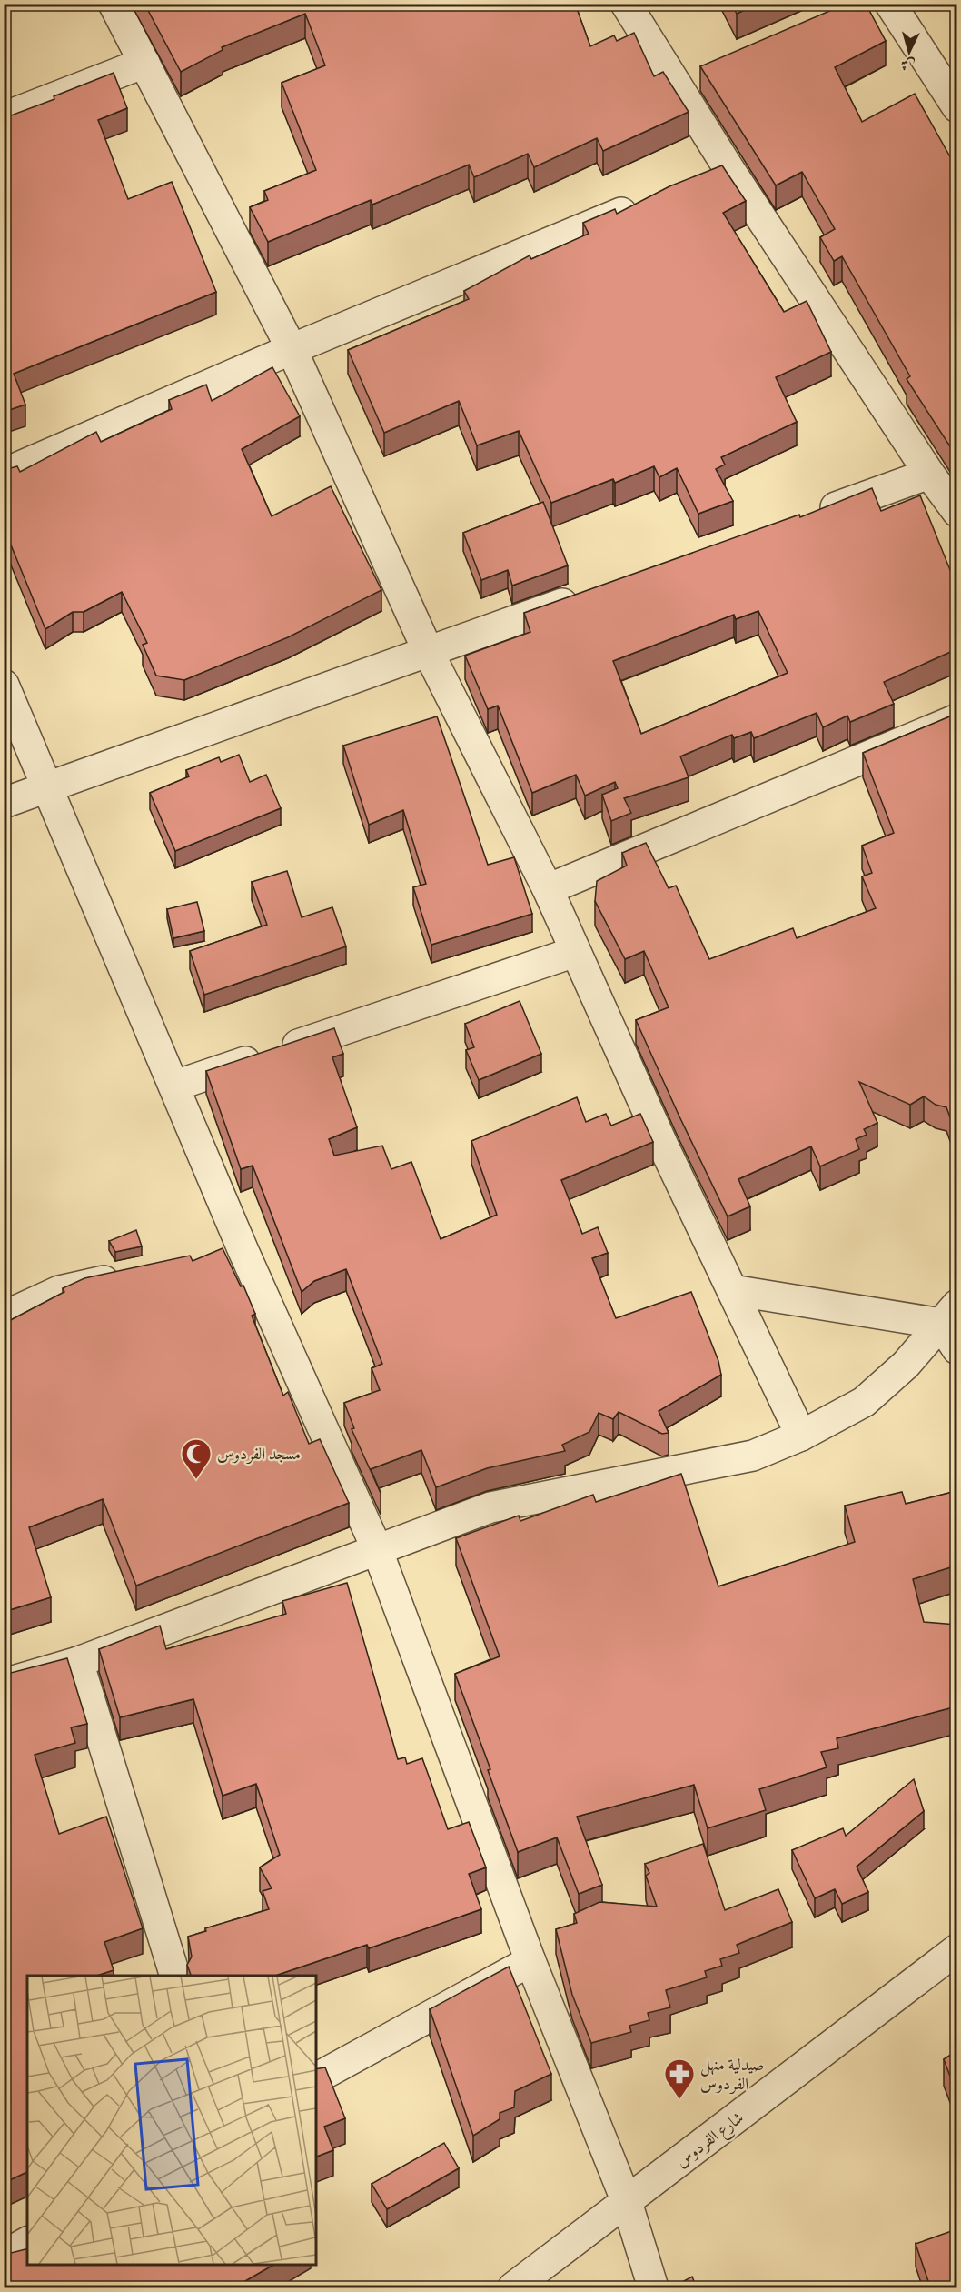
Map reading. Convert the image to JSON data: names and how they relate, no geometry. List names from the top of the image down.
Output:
{
  "streets": {
    "street": ["شارع الفردوس"]
  },
  "places": {
    "mosque": ["مسجد الفردوس"],
    "pharmacy": ["صيدلية منهل الفردوس"]
  },
  "north": "bottom"
}
